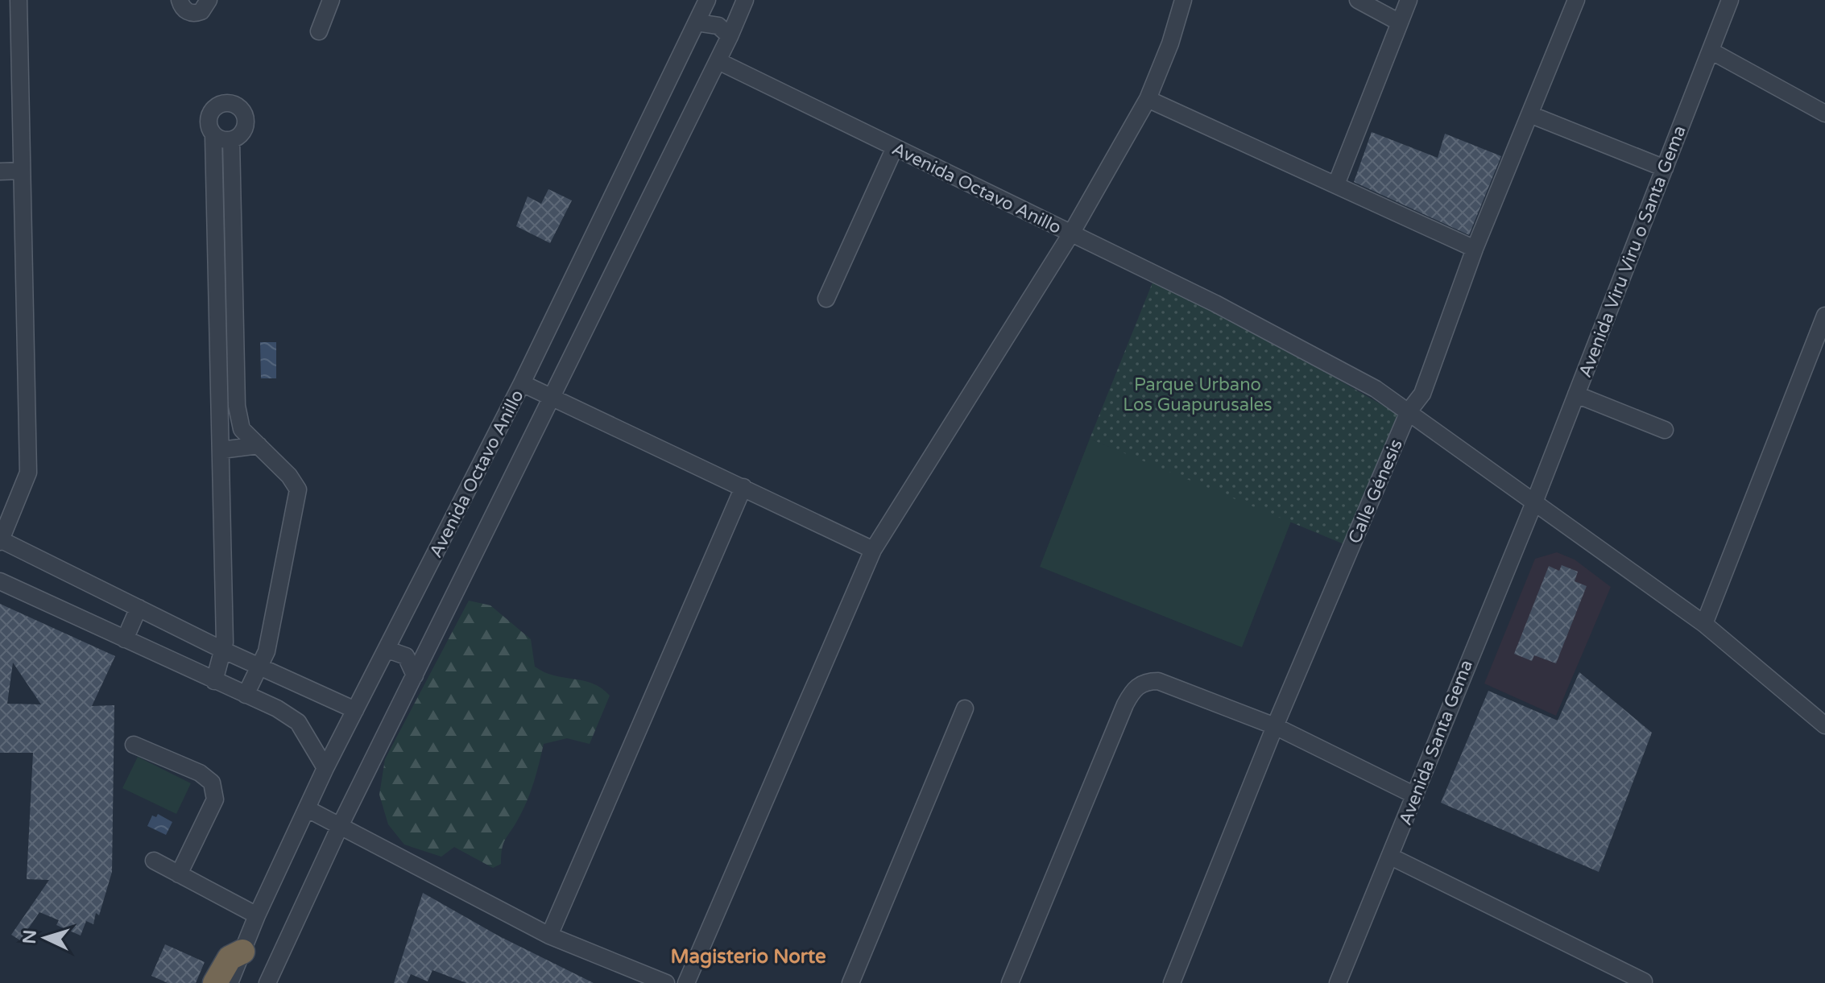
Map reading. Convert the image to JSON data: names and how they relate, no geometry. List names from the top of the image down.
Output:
{
  "streets": {
    "street": [
      "Avenida Octavo Anillo",
      "Avenida Viru Viru o Santa Gema",
      "Calle Génesis",
      "Avenida Santa Gema"
    ]
  },
  "crossings": [
    ["Avenida Viru Viru o Santa Gema", "Avenida Santa Gema"]
  ],
  "districts": ["Magisterio Norte"],
  "parks": ["Parque Urbano Los Guapurusales"],
  "north": "left"
}
